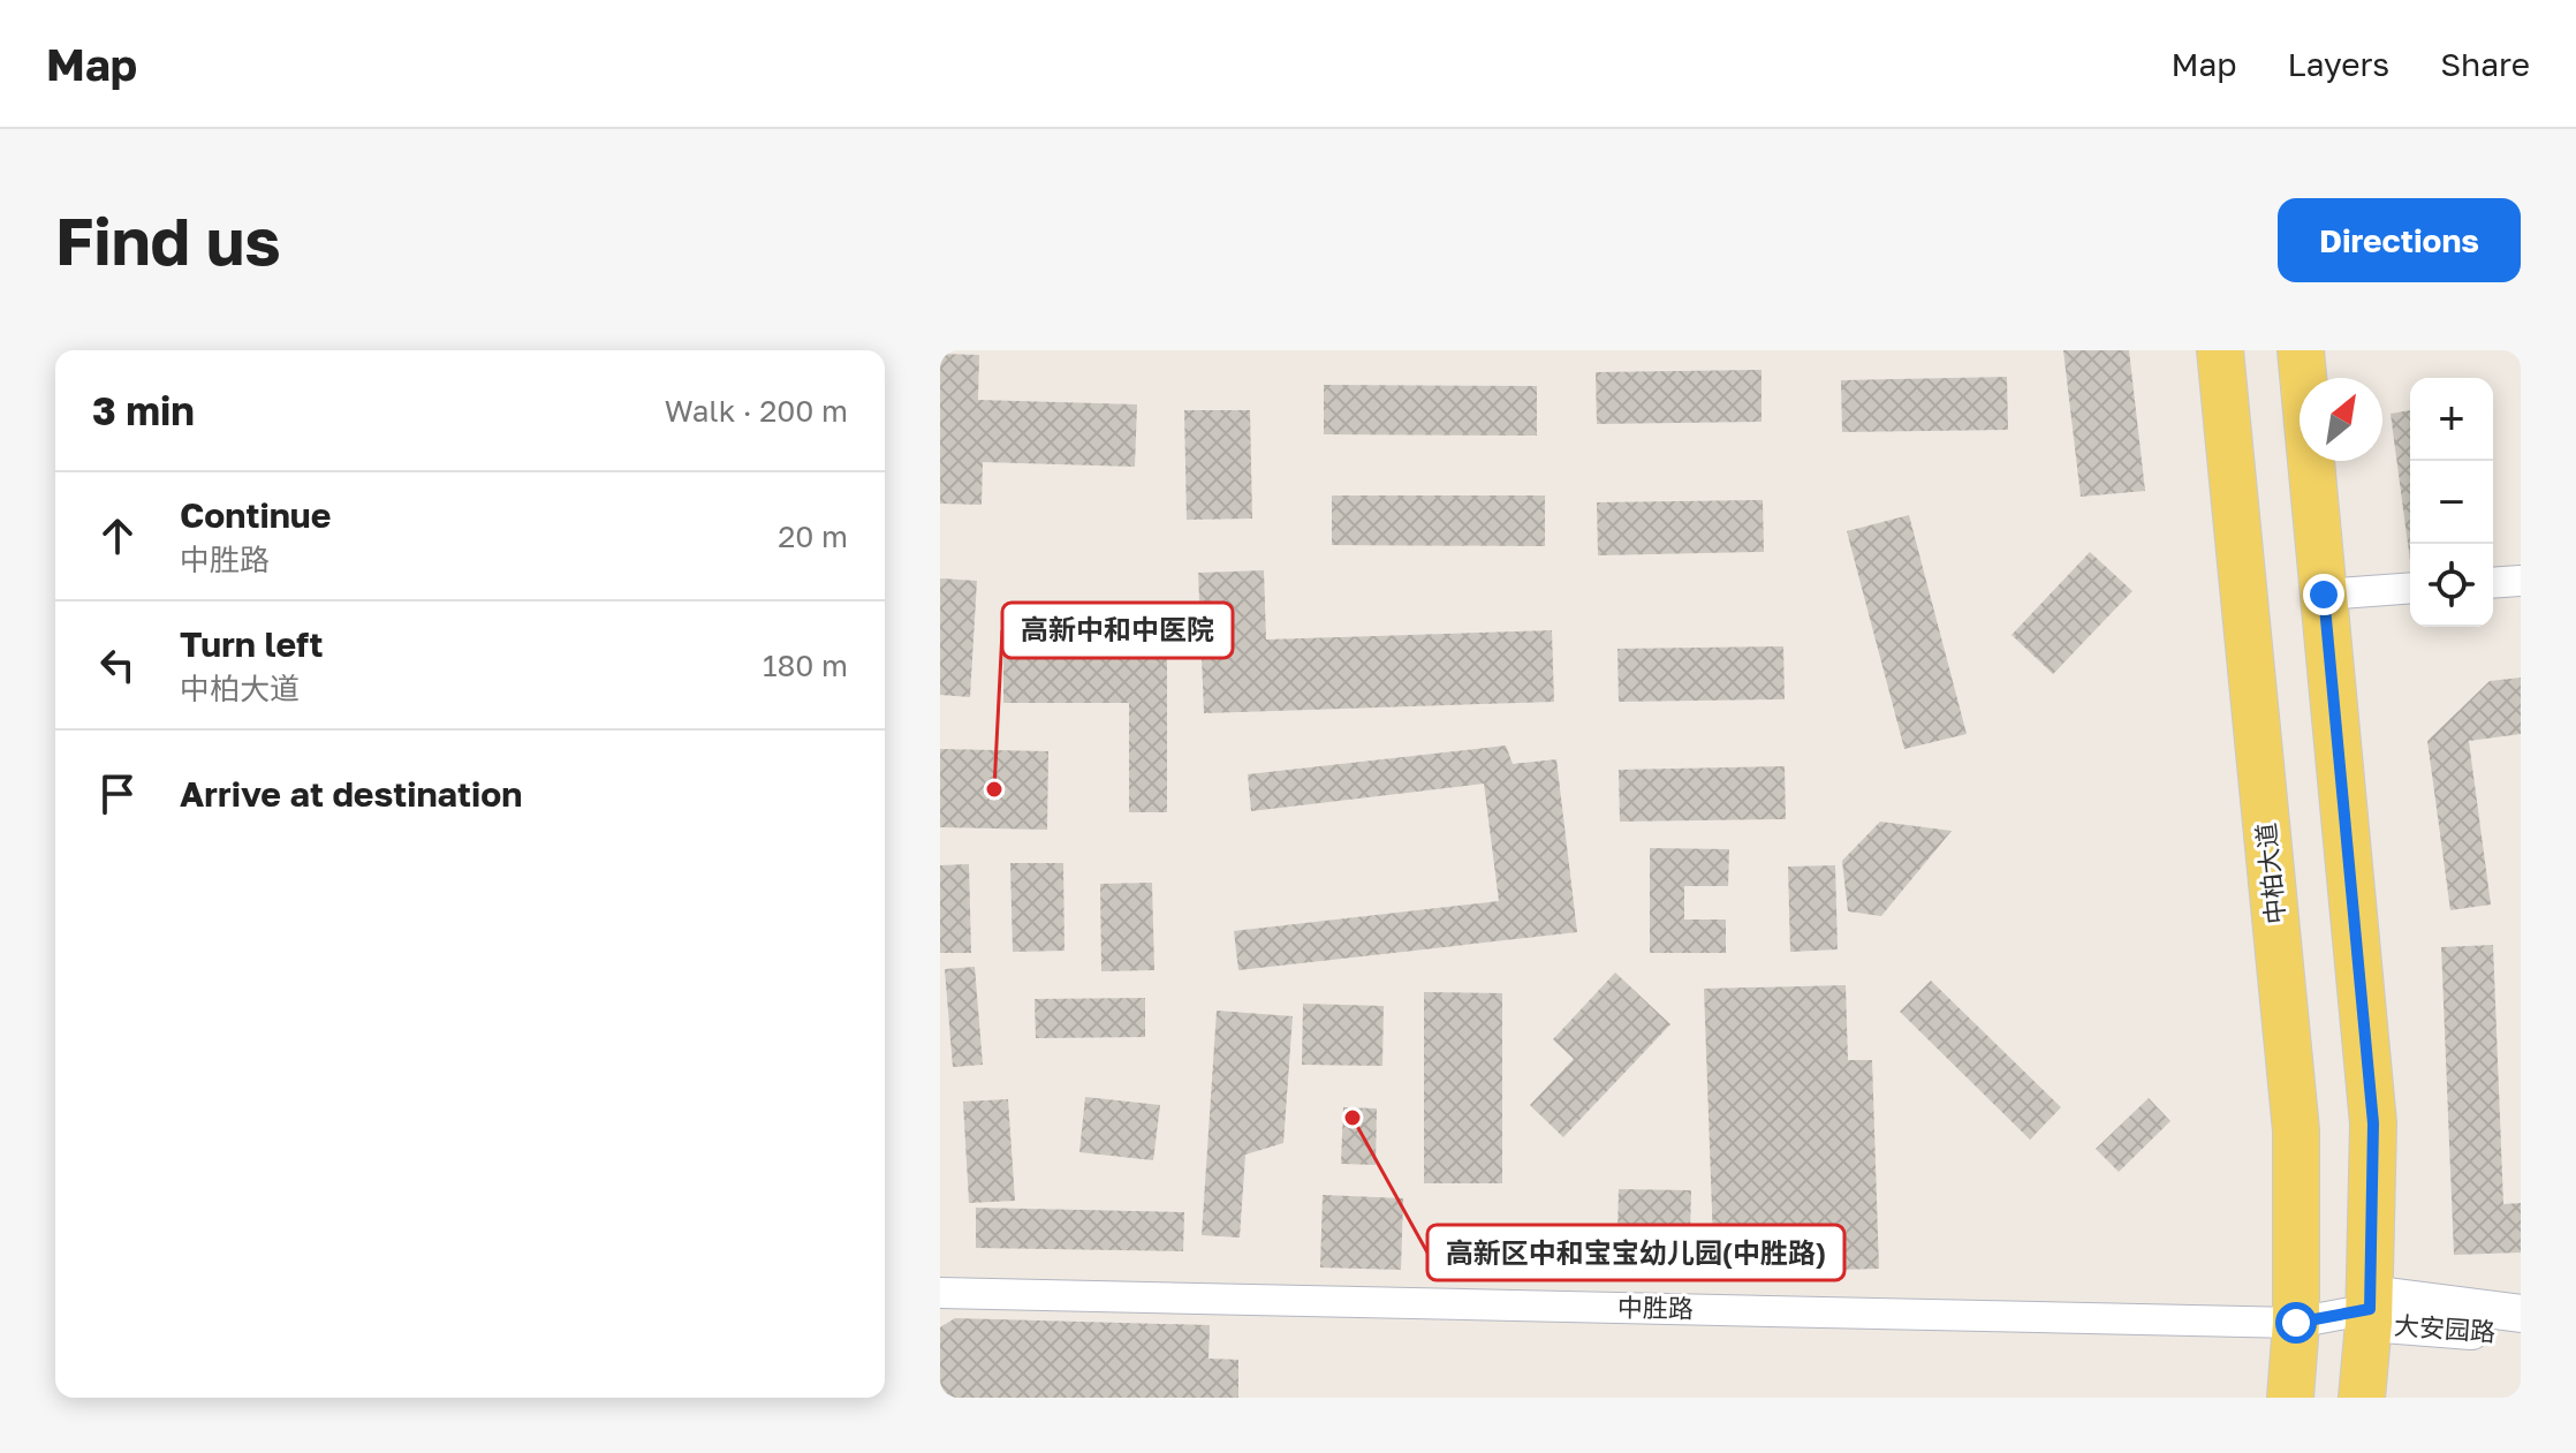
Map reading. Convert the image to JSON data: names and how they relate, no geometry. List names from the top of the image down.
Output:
{
  "streets": {
    "main road": ["中柏大道"],
    "street": ["中胜路", "大安园路"]
  },
  "crossings": [
    ["中柏大道", "中胜路"],
    ["中胜路", "大安园路"]
  ],
  "places": ["高新中和中医院", "高新区中和宝宝幼儿园(中胜路)"],
  "north": "top right",
  "page": {
    "header": "Map",
    "nav": ["Map", "Layers", "Share"],
    "buttons": "Directions",
    "title": "Find us",
    "heading": ["3 min", "Walk · 200 m"],
    "map_buttons": ["+", "−"],
    "list": [
      ["Continue", "中胜路", "20 m"],
      ["Turn left", "中柏大道", "180 m"],
      "Arrive at destination"
    ]
  }
}
